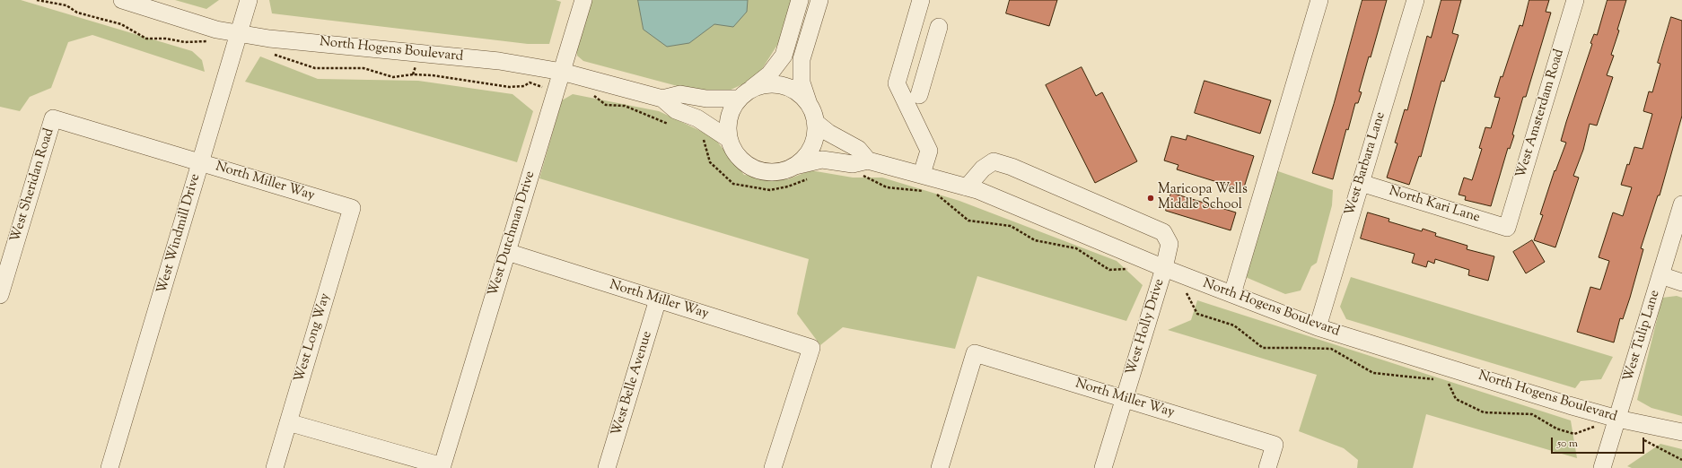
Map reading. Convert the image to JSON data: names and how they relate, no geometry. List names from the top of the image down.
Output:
{
  "streets": {
    "street": [
      "North Hogens Boulevard",
      "West Amsterdam Road",
      "West Barbara Lane",
      "North Miller Way",
      "West Sheridan Road",
      "North Kari Lane",
      "West Windmill Drive",
      "West Dutchman Drive",
      "West Holly Drive",
      "West Tulip Lane",
      "West Long Way",
      "West Belle Avenue"
    ]
  },
  "crossings": [
    ["North Hogens Boulevard", "West Barbara Lane"],
    ["North Hogens Boulevard", "West Windmill Drive"],
    ["North Hogens Boulevard", "West Dutchman Drive"],
    ["North Hogens Boulevard", "West Holly Drive"],
    ["North Hogens Boulevard", "West Tulip Lane"],
    ["West Amsterdam Road", "North Kari Lane"],
    ["West Barbara Lane", "North Kari Lane"],
    ["North Miller Way", "West Sheridan Road"],
    ["North Miller Way", "West Windmill Drive"],
    ["North Miller Way", "West Dutchman Drive"],
    ["North Miller Way", "West Holly Drive"],
    ["North Miller Way", "West Long Way"],
    ["North Miller Way", "West Belle Avenue"]
  ],
  "places": ["Maricopa Wells Middle School"],
  "scale_bar": "50 m"
}
